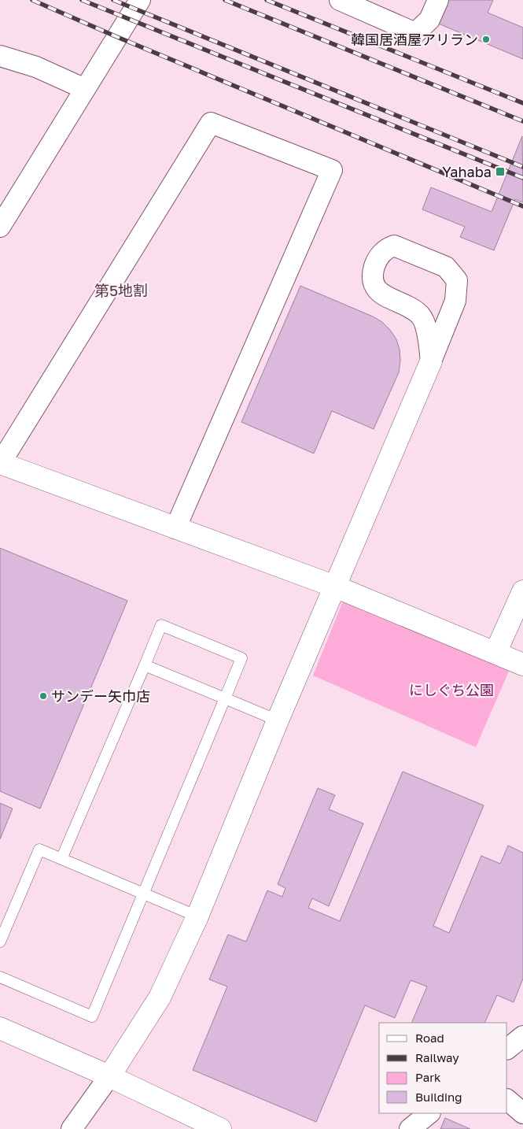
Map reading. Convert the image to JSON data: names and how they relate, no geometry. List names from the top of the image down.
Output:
{
  "districts": ["第5地割"],
  "parks": ["にしぐち公園"],
  "places": {
    "other": ["韓国居酒屋アリラン", "サンデー矢巾店"],
    "transit": ["Yahaba"]
  },
  "legend": [
    "Road",
    "Railway",
    "Park",
    "Building"
  ]
}
